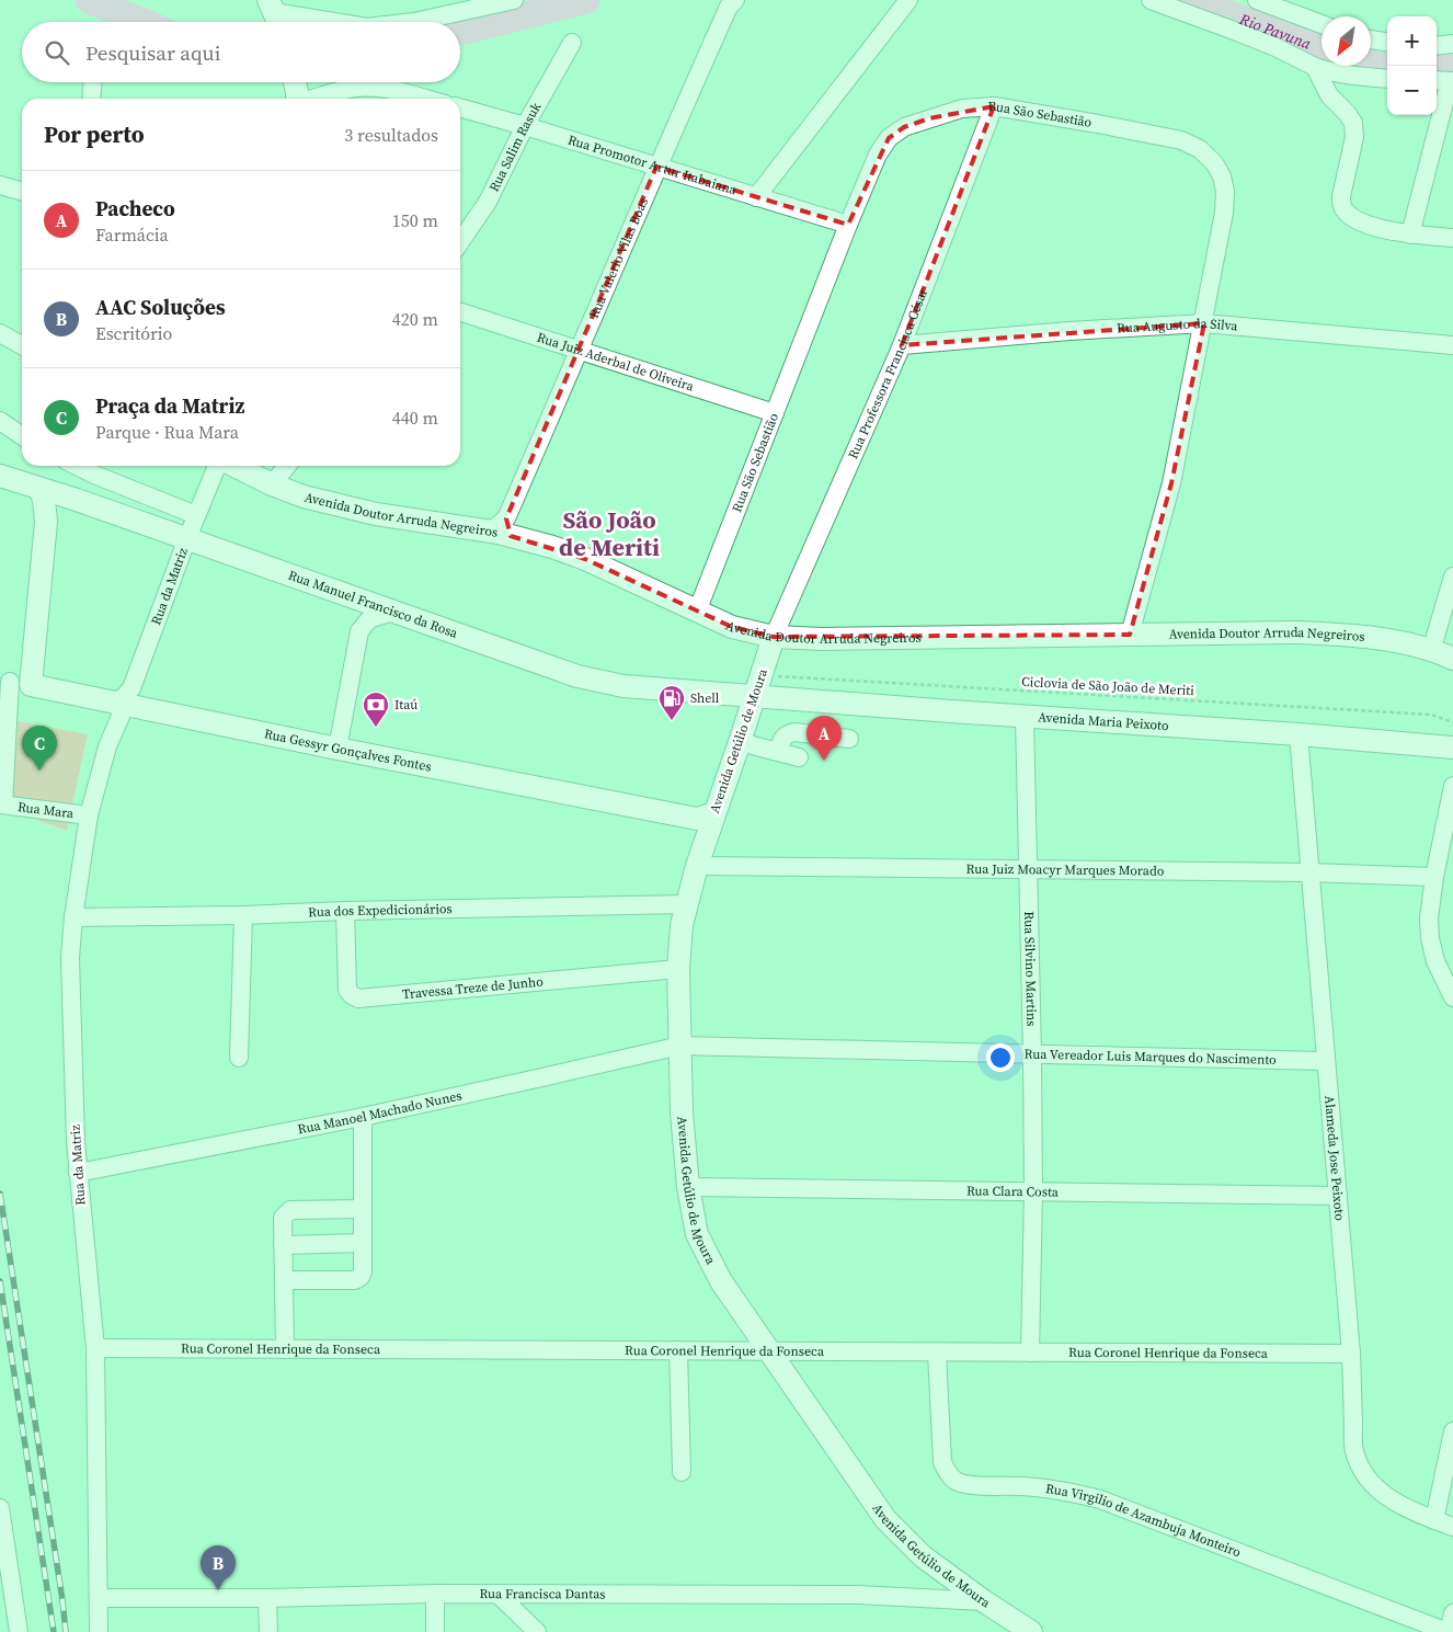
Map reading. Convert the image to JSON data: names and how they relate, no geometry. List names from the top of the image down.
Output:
{
  "streets": {
    "main road": [
      "Avenida Doutor Arruda Negreiros",
      "Rua Manuel Francisco da Rosa",
      "Avenida Maria Peixoto",
      "Avenida Getúlio de Moura",
      "Rua Gessyr Gonçalves Fontes"
    ],
    "street": [
      "Rua São Sebastião",
      "Rua Salim Rasuk",
      "Rua Promotor Artur Itabaiana",
      "Rua Valerio Vilas Boas",
      "Rua Augusto da Silva",
      "Rua Juiz Aderbal de Oliveira",
      "Rua Professora Francisca César",
      "Rua da Matriz",
      "Rua Mara",
      "Rua Juiz Moacyr Marques Morado",
      "Rua dos Expedicionários",
      "Rua Silvino Martins",
      "Travessa Treze de Junho",
      "Rua Vereador Luis Marques do Nascimento",
      "Rua Manoel Machado Nunes",
      "Alameda Jose Peixoto",
      "Rua Clara Costa",
      "Rua Coronel Henrique da Fonseca",
      "Rua Virgilio de Azambuja Monteiro",
      "Rua Francisca Dantas"
    ],
    "path": ["Ciclovia de São João de Meriti"]
  },
  "crossings": [
    ["Rua São Sebastião", "Rua Promotor Artur Itabaiana"],
    ["Rua São Sebastião", "Rua Augusto da Silva"],
    ["Rua São Sebastião", "Rua Juiz Aderbal de Oliveira"],
    ["Rua São Sebastião", "Rua Professora Francisca César"],
    ["Rua São Sebastião", "Avenida Doutor Arruda Negreiros"],
    ["Rua Salim Rasuk", "Rua Promotor Artur Itabaiana"],
    ["Rua Promotor Artur Itabaiana", "Rua Valerio Vilas Boas"],
    ["Rua Valerio Vilas Boas", "Rua Juiz Aderbal de Oliveira"],
    ["Rua Valerio Vilas Boas", "Avenida Doutor Arruda Negreiros"],
    ["Rua Augusto da Silva", "Rua Professora Francisca César"],
    ["Rua Professora Francisca César", "Avenida Doutor Arruda Negreiros"],
    ["Rua Professora Francisca César", "Avenida Getúlio de Moura"],
    ["Avenida Doutor Arruda Negreiros", "Avenida Getúlio de Moura"],
    ["Rua da Matriz", "Rua Manuel Francisco da Rosa"],
    ["Rua da Matriz", "Rua Gessyr Gonçalves Fontes"],
    ["Rua da Matriz", "Rua Mara"],
    ["Rua da Matriz", "Rua dos Expedicionários"],
    ["Rua da Matriz", "Rua Manoel Machado Nunes"],
    ["Rua da Matriz", "Rua Coronel Henrique da Fonseca"],
    ["Rua da Matriz", "Rua Francisca Dantas"],
    ["Rua Manuel Francisco da Rosa", "Avenida Maria Peixoto"],
    ["Rua Manuel Francisco da Rosa", "Avenida Getúlio de Moura"],
    ["Ciclovia de São João de Meriti", "Avenida Getúlio de Moura"],
    ["Avenida Maria Peixoto", "Avenida Getúlio de Moura"],
    ["Avenida Maria Peixoto", "Rua Silvino Martins"],
    ["Avenida Maria Peixoto", "Alameda Jose Peixoto"],
    ["Avenida Getúlio de Moura", "Rua Gessyr Gonçalves Fontes"],
    ["Avenida Getúlio de Moura", "Rua Juiz Moacyr Marques Morado"],
    ["Avenida Getúlio de Moura", "Rua dos Expedicionários"],
    ["Avenida Getúlio de Moura", "Travessa Treze de Junho"],
    ["Avenida Getúlio de Moura", "Rua Vereador Luis Marques do Nascimento"],
    ["Avenida Getúlio de Moura", "Rua Manoel Machado Nunes"],
    ["Avenida Getúlio de Moura", "Rua Clara Costa"],
    ["Avenida Getúlio de Moura", "Rua Coronel Henrique da Fonseca"],
    ["Avenida Getúlio de Moura", "Rua Francisca Dantas"],
    ["Rua Juiz Moacyr Marques Morado", "Rua Silvino Martins"],
    ["Rua Juiz Moacyr Marques Morado", "Alameda Jose Peixoto"],
    ["Rua dos Expedicionários", "Travessa Treze de Junho"],
    ["Rua Silvino Martins", "Rua Vereador Luis Marques do Nascimento"],
    ["Rua Silvino Martins", "Rua Clara Costa"],
    ["Rua Silvino Martins", "Rua Coronel Henrique da Fonseca"],
    ["Rua Vereador Luis Marques do Nascimento", "Rua Manoel Machado Nunes"],
    ["Rua Vereador Luis Marques do Nascimento", "Alameda Jose Peixoto"],
    ["Alameda Jose Peixoto", "Rua Clara Costa"],
    ["Alameda Jose Peixoto", "Rua Coronel Henrique da Fonseca"],
    ["Rua Coronel Henrique da Fonseca", "Rua Virgilio de Azambuja Monteiro"]
  ],
  "districts": ["São João de Meriti"],
  "water": ["Rio Pavuna"],
  "places": {
    "fuel station": ["Shell"],
    "bank": ["Itaú"]
  },
  "north": "bottom left",
  "page": {
    "map_buttons": ["+", "−"],
    "search": "Pesquisar aqui",
    "heading": ["Por perto", "3 resultados"],
    "list": [
      {
        "mark": "A",
        "name": "Pacheco",
        "note": "Farmácia",
        "value": "150 m"
      },
      {
        "mark": "B",
        "name": "AAC Soluções",
        "note": "Escritório",
        "value": "420 m"
      },
      {
        "mark": "C",
        "name": "Praça da Matriz",
        "note": "Parque · Rua Mara",
        "value": "440 m"
      }
    ],
    "pins": ["A", "C", "B"]
  }
}
